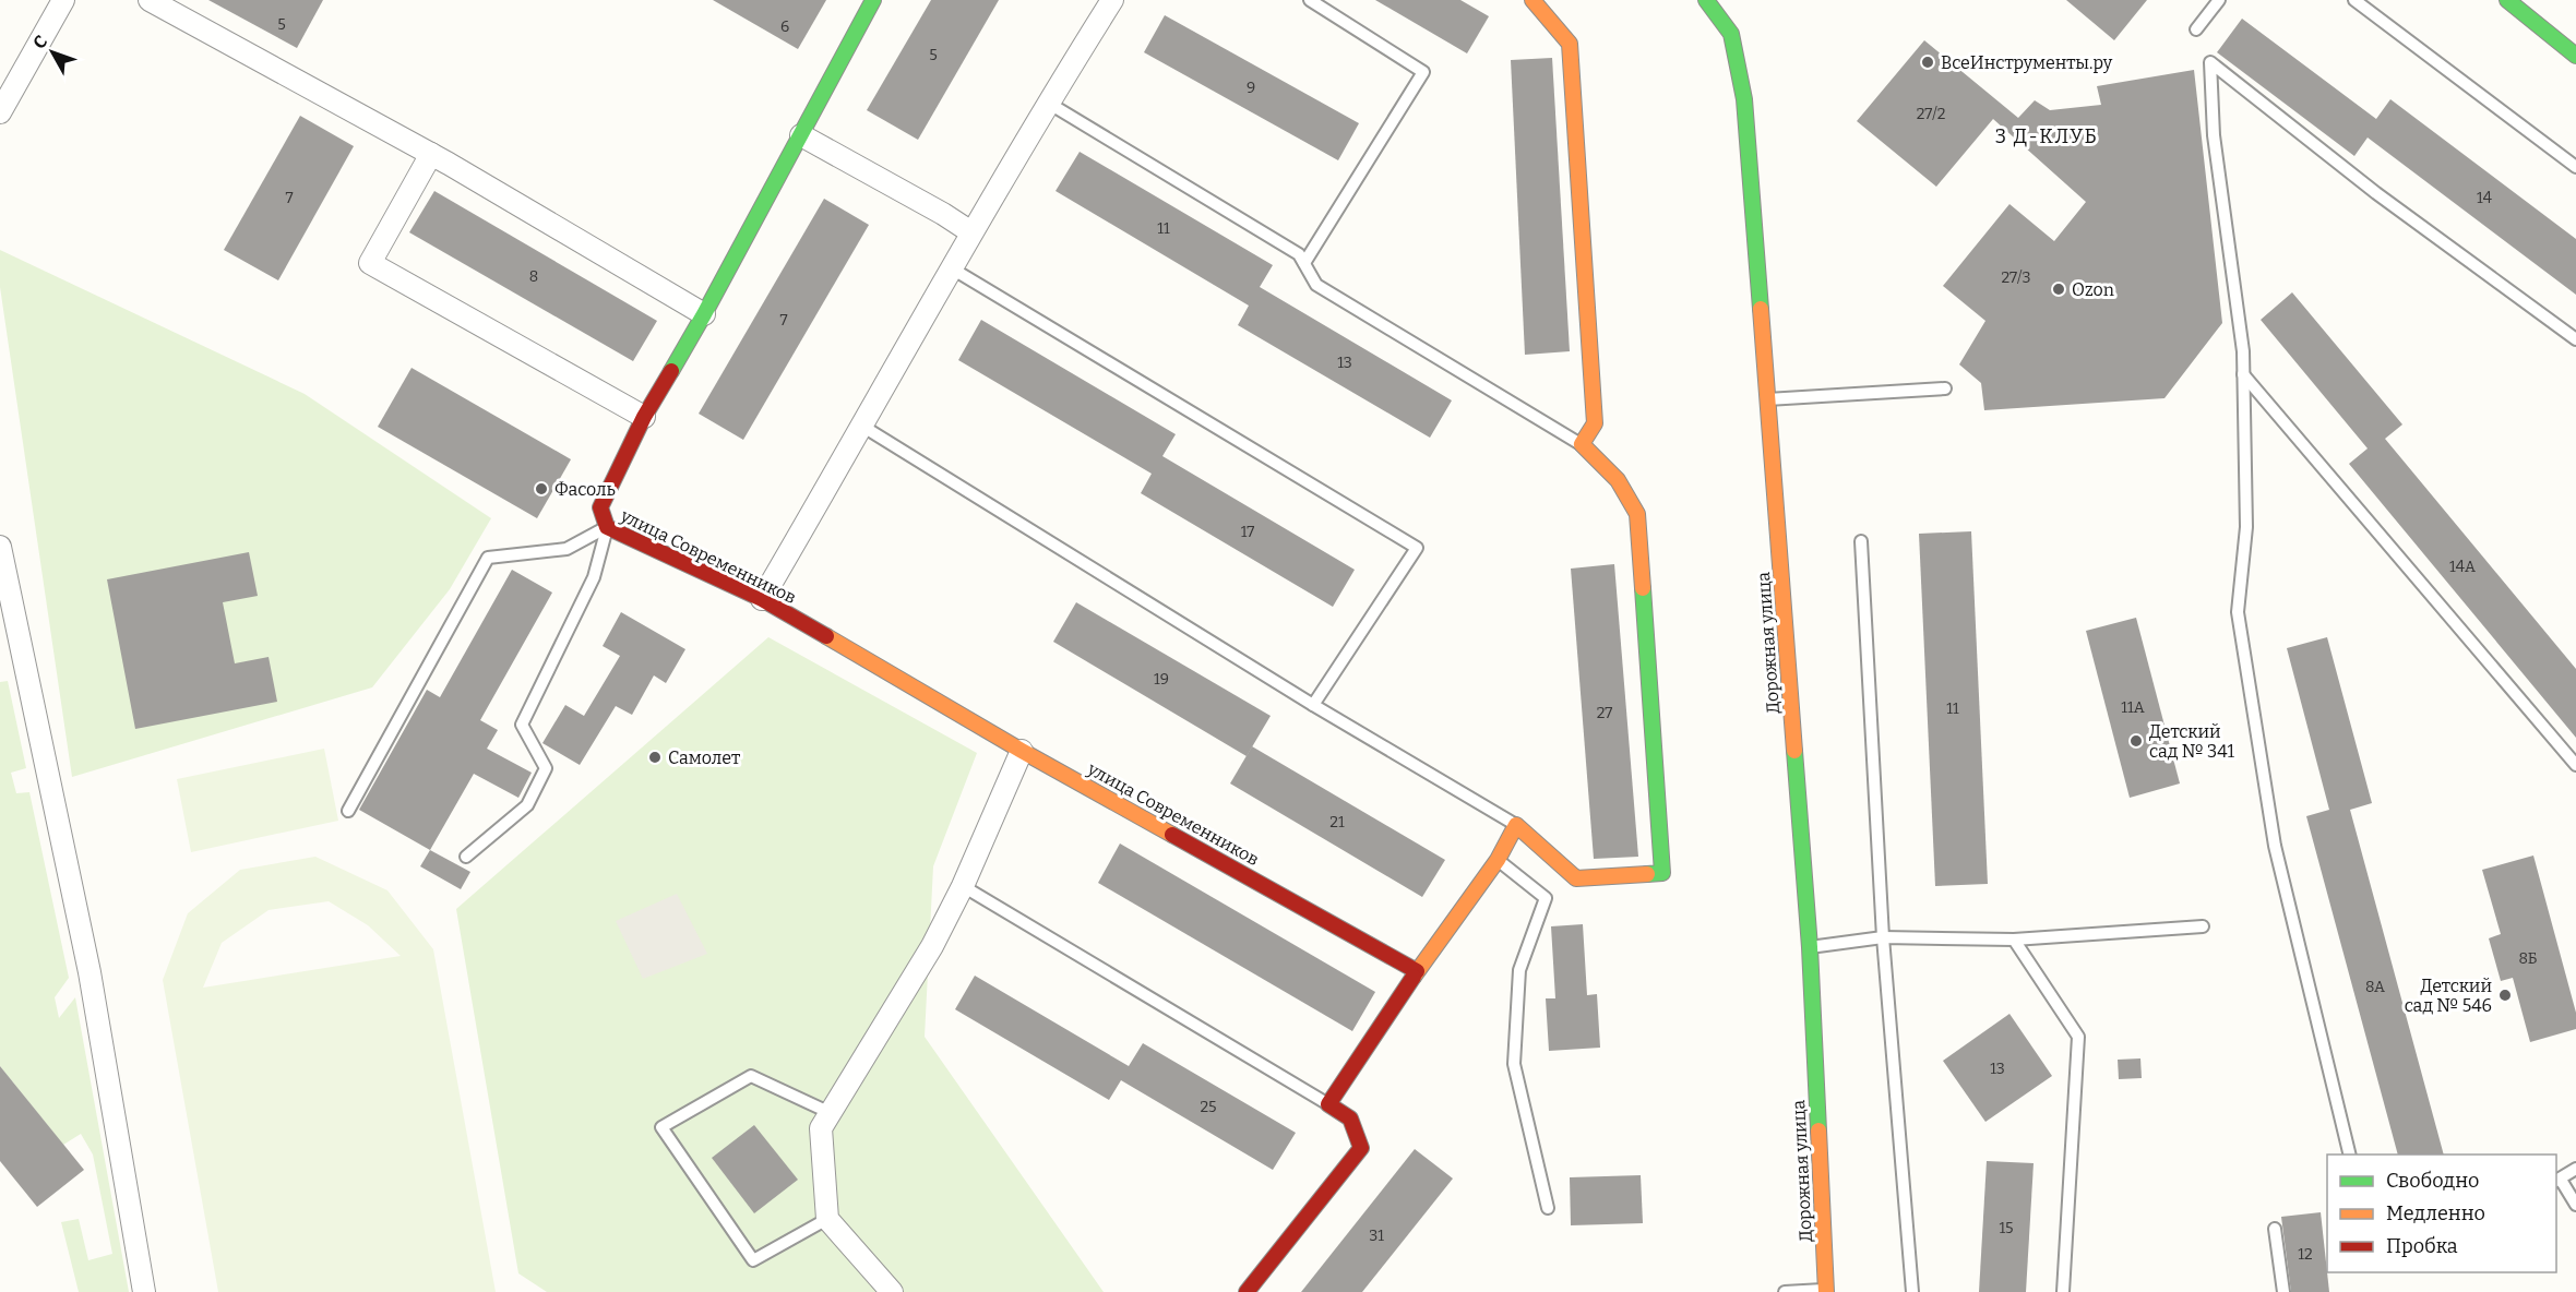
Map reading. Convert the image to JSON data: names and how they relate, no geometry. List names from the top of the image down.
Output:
{
  "streets": {
    "street": ["улица Современников", "Дорожная улица"]
  },
  "districts": ["3 Д-КЛУБ"],
  "places": [
    "ВсеИнструменты.ру",
    "Ozon",
    "Фасоль",
    "Детский сад № 341",
    "Самолет",
    "Детский сад № 546"
  ],
  "house_numbers": [
    "5",
    "6",
    "5",
    "9",
    "27/2",
    "7",
    "14",
    "11",
    "8",
    "27/3",
    "7",
    "13",
    "17",
    "14А",
    "19",
    "11А",
    "11",
    "27",
    "21",
    "8Б",
    "8А",
    "13",
    "25",
    "15",
    "31",
    "12"
  ],
  "legend": ["Свободно", "Медленно", "Пробка"],
  "north": "top left"
}
